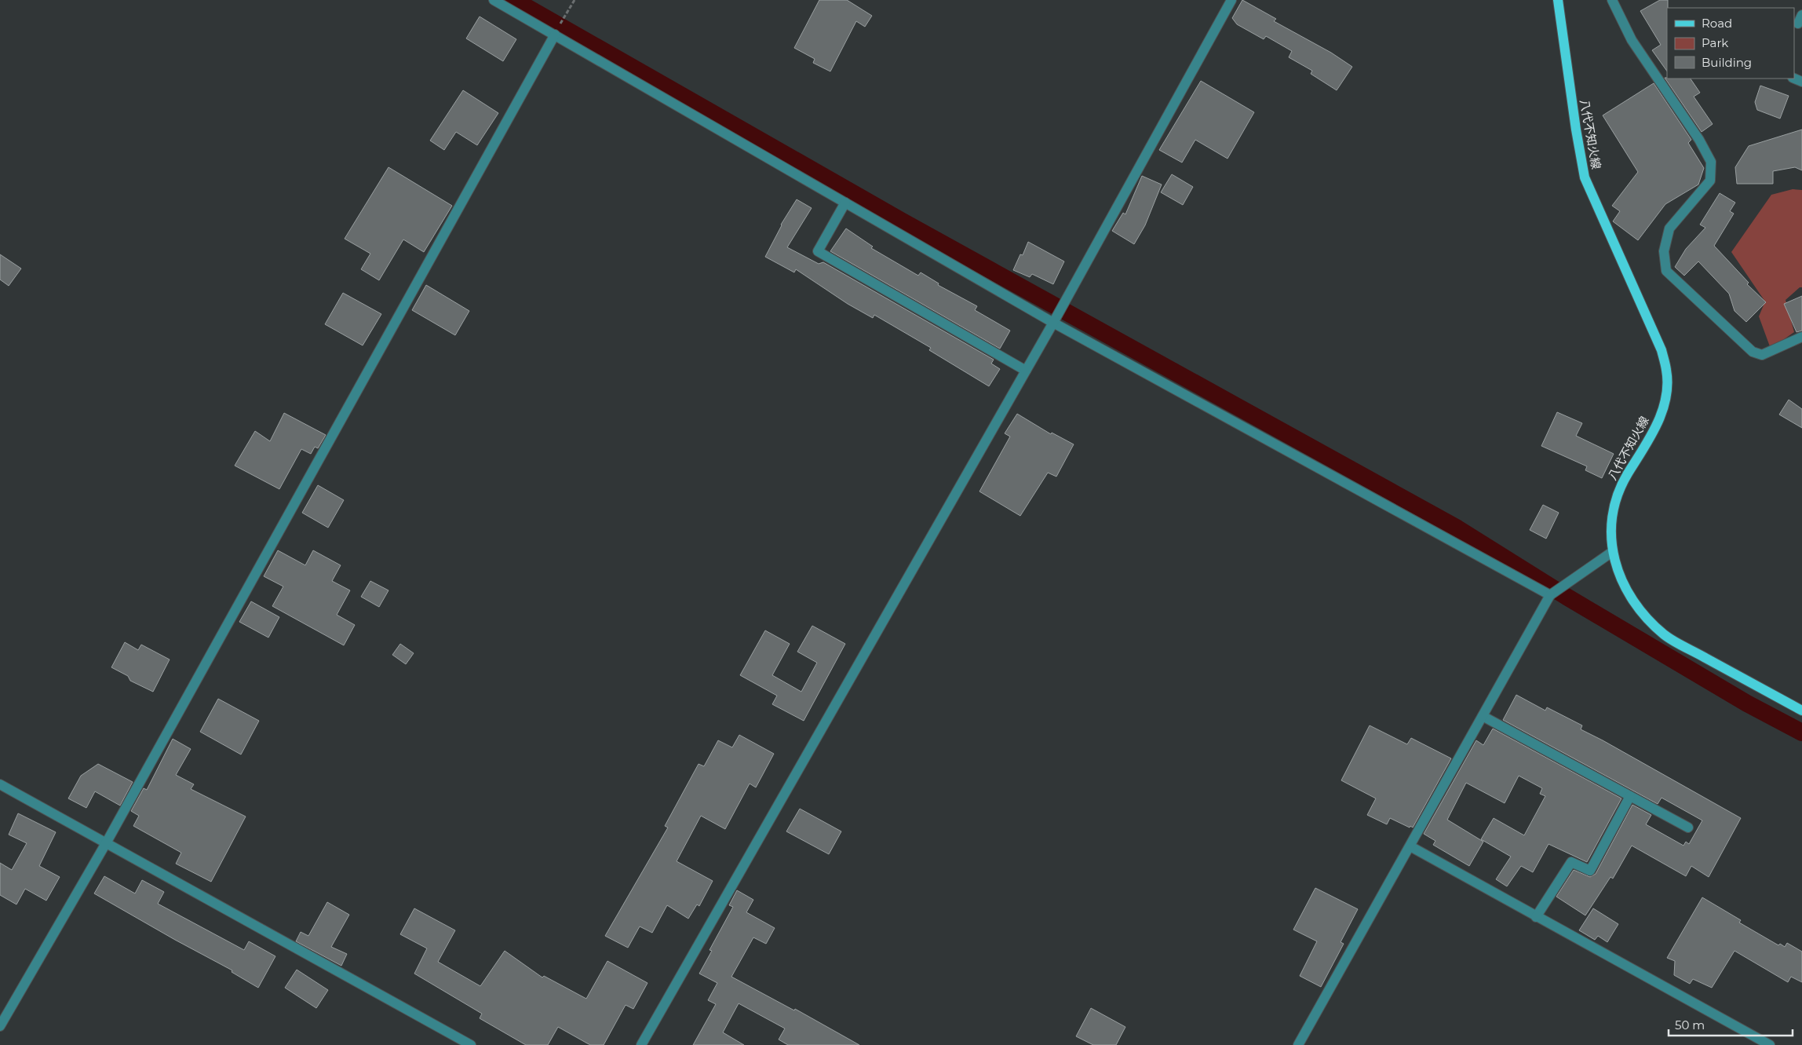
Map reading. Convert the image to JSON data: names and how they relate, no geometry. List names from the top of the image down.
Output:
{
  "streets": {
    "main road": ["八代不知火線"]
  },
  "legend": ["Road", "Park", "Building"],
  "scale_bar": "50 m"
}
